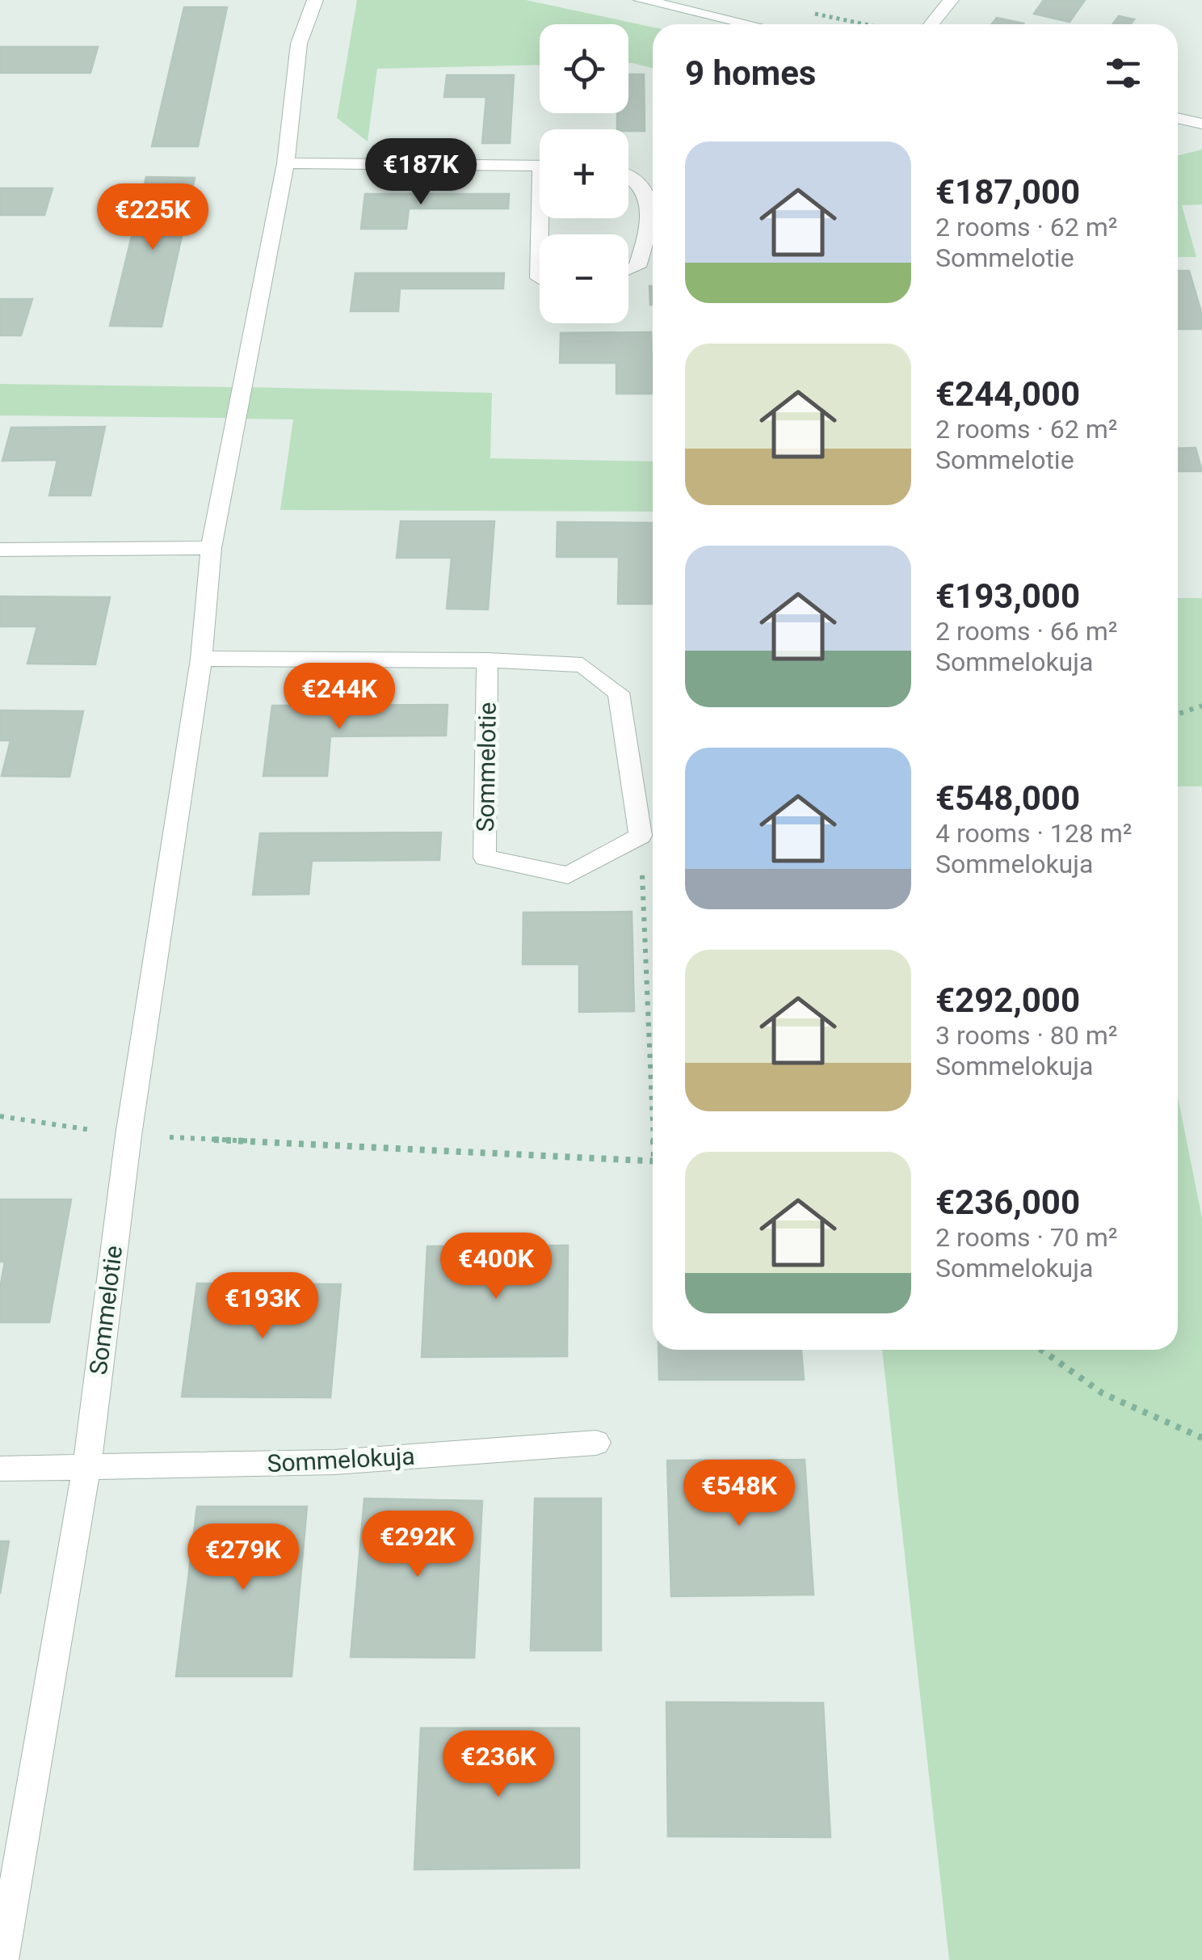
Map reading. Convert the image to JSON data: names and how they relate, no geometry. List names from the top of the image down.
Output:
{
  "streets": {
    "street": ["Sommelotie", "Sommelokuja"]
  },
  "crossings": [
    ["Sommelotie", "Sommelokuja"]
  ],
  "page": {
    "map_buttons": ["+", "−"],
    "heading": "9 homes",
    "list": [
      {
        "name": "€187,000",
        "note": "2 rooms · 62 m² · Sommelotie"
      },
      {
        "name": "€244,000",
        "note": "2 rooms · 62 m² · Sommelotie"
      },
      {
        "name": "€193,000",
        "note": "2 rooms · 66 m² · Sommelokuja"
      },
      {
        "name": "€548,000",
        "note": "4 rooms · 128 m² · Sommelokuja"
      },
      {
        "name": "€292,000",
        "note": "3 rooms · 80 m² · Sommelokuja"
      },
      {
        "name": "€236,000",
        "note": "2 rooms · 70 m² · Sommelokuja"
      }
    ],
    "price": [
      "€187K",
      "€225K",
      "€244K",
      "€400K",
      "€193K",
      "€548K",
      "€292K",
      "€279K",
      "€236K"
    ]
  }
}
